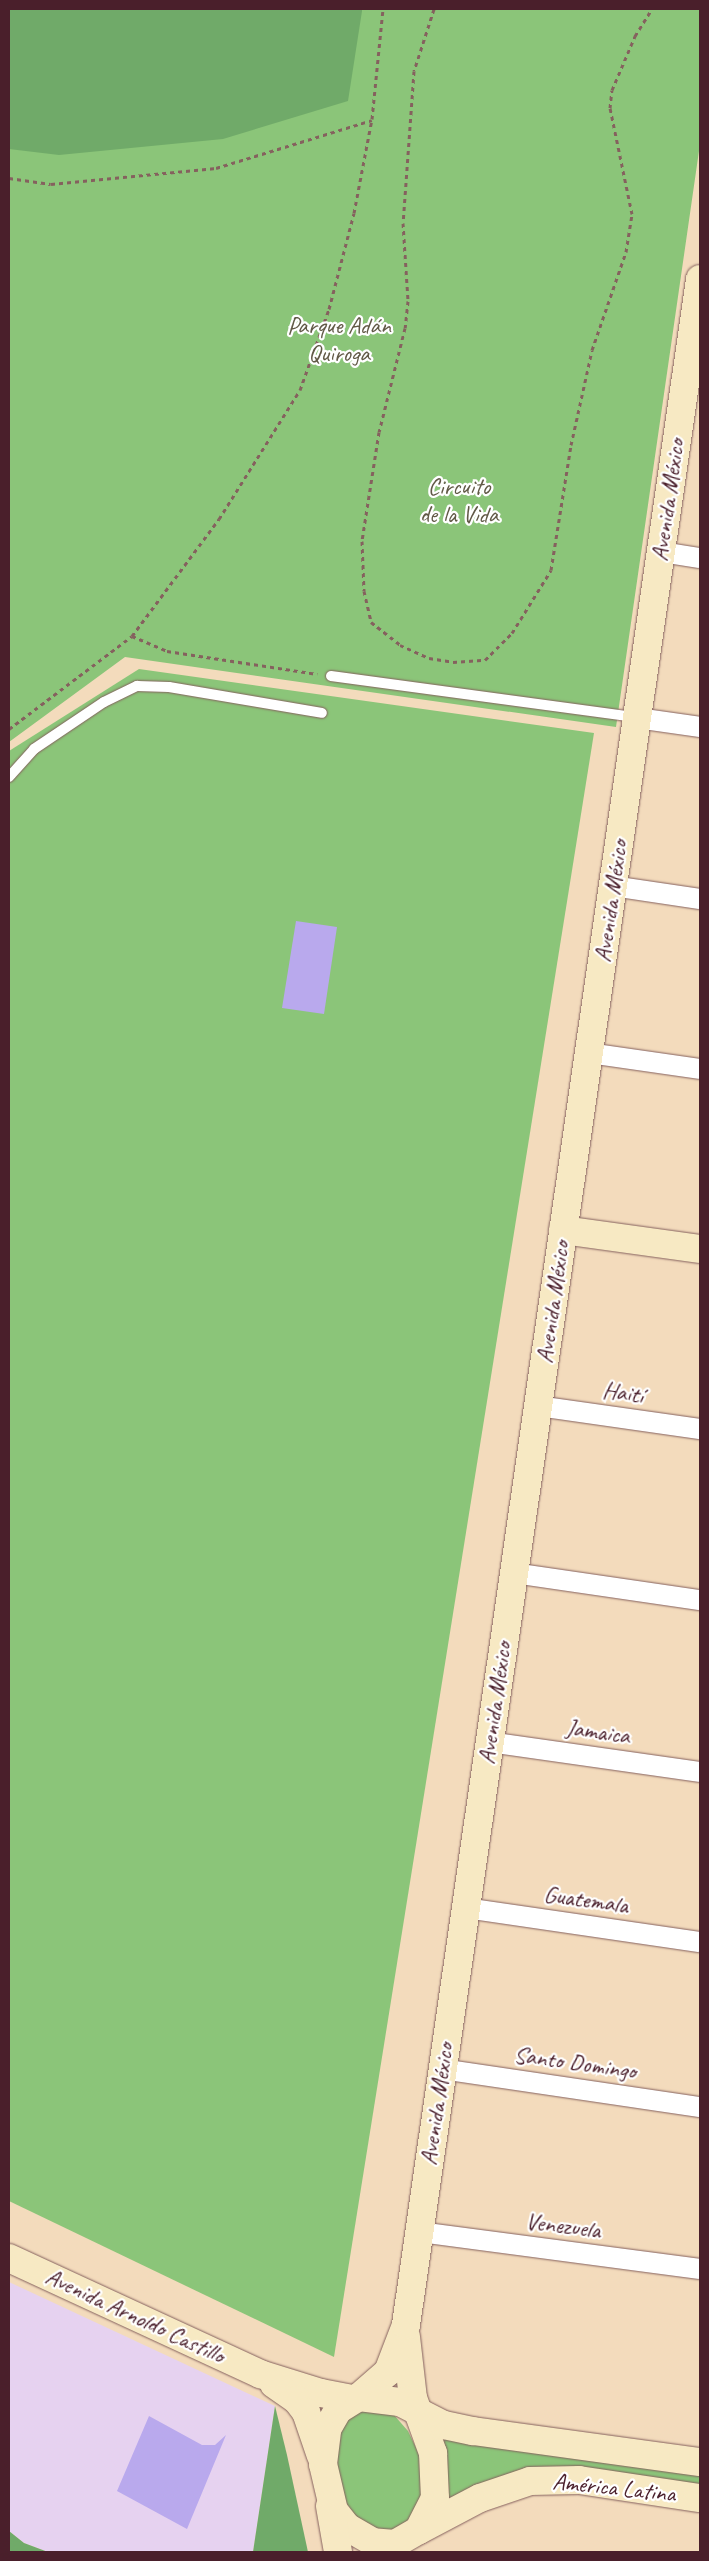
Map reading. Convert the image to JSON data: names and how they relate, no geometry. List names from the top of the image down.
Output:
{
  "streets": {
    "main road": ["Avenida México", "Avenida Arnoldo Castillo", "América Latina"],
    "street": [
      "Haití",
      "Jamaica",
      "Guatemala",
      "Santo Domingo",
      "Venezuela"
    ]
  },
  "crossings": [
    ["Avenida México", "Haití"],
    ["Avenida México", "Jamaica"],
    ["Avenida México", "Guatemala"],
    ["Avenida México", "Santo Domingo"],
    ["Avenida México", "Venezuela"],
    ["Avenida México", "Avenida Arnoldo Castillo"],
    ["Avenida México", "América Latina"],
    ["Avenida Arnoldo Castillo", "América Latina"]
  ],
  "parks": ["Parque Adán Quiroga", "Circuito de la Vida"]
}
